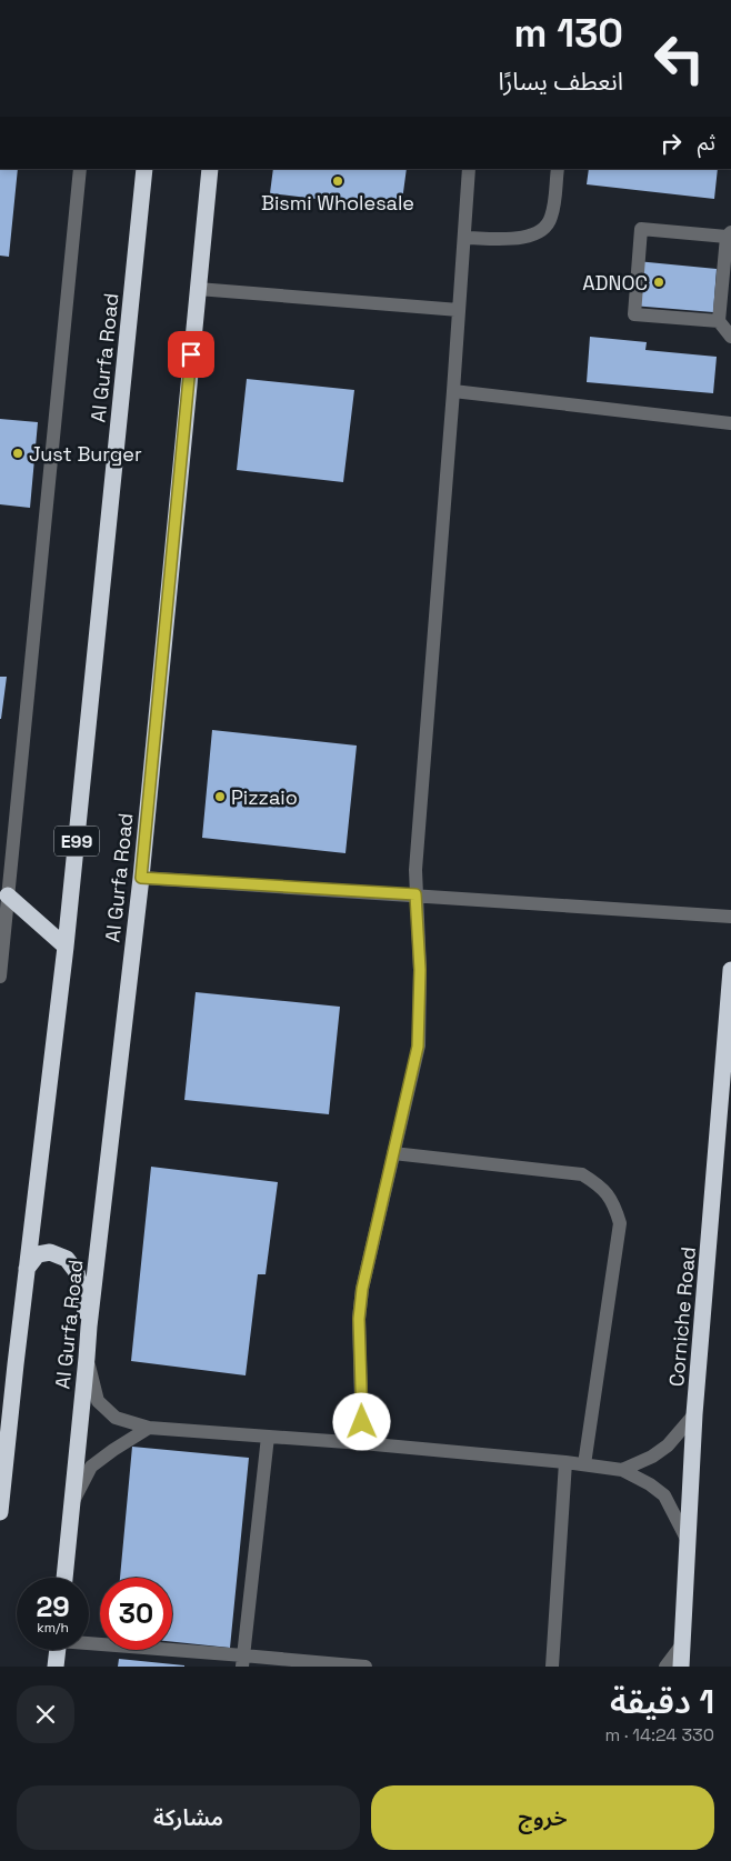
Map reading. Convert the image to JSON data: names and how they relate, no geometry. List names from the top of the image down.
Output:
{
  "streets": {
    "highway": ["Al Gurfa Road", "E99", "Corniche Road"]
  },
  "places": [
    "Bismi Wholesale",
    "ADNOC",
    "Just Burger",
    "Pizzaio"
  ],
  "page": {
    "turn": ["130 m", "انعطف يسارًا"],
    "then": "ثم",
    "speed": "29 km/h",
    "limit": "30",
    "heading": ["1 دقيقة", "330 m · 14:24"],
    "buttons": ["خروج", "مشاركة"]
  }
}
